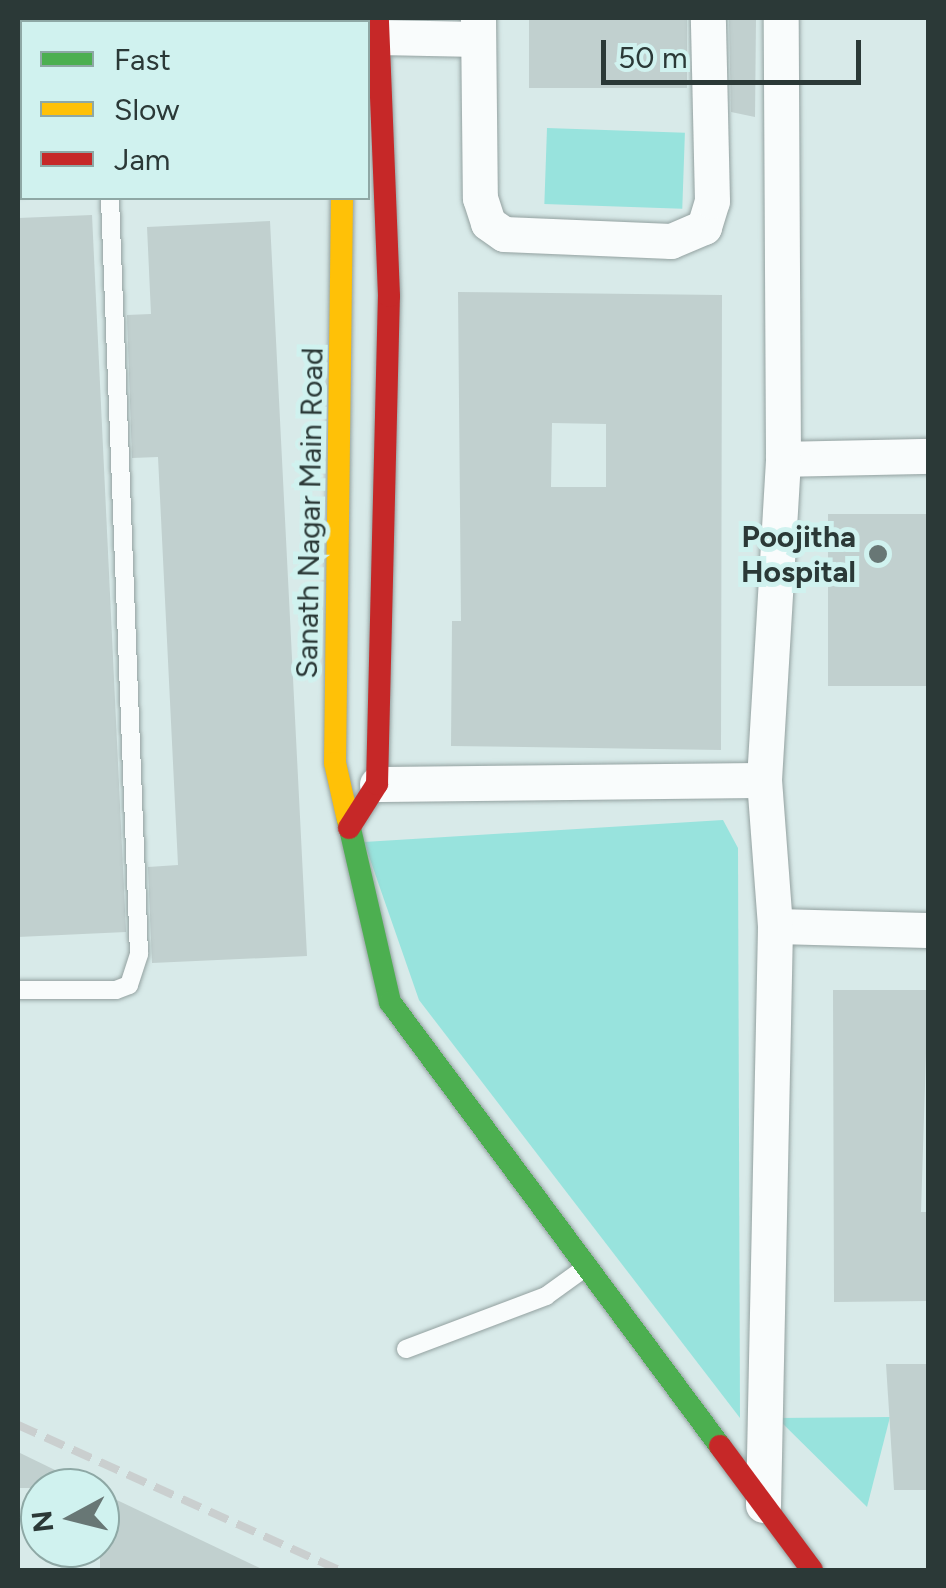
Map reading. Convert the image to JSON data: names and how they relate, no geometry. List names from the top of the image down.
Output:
{
  "streets": {
    "street": ["Sanath Nagar Main Road"]
  },
  "places": ["Poojitha Hospital"],
  "legend": ["Fast", "Slow", "Jam"],
  "scale_bar": "50 m",
  "north": "left"
}
